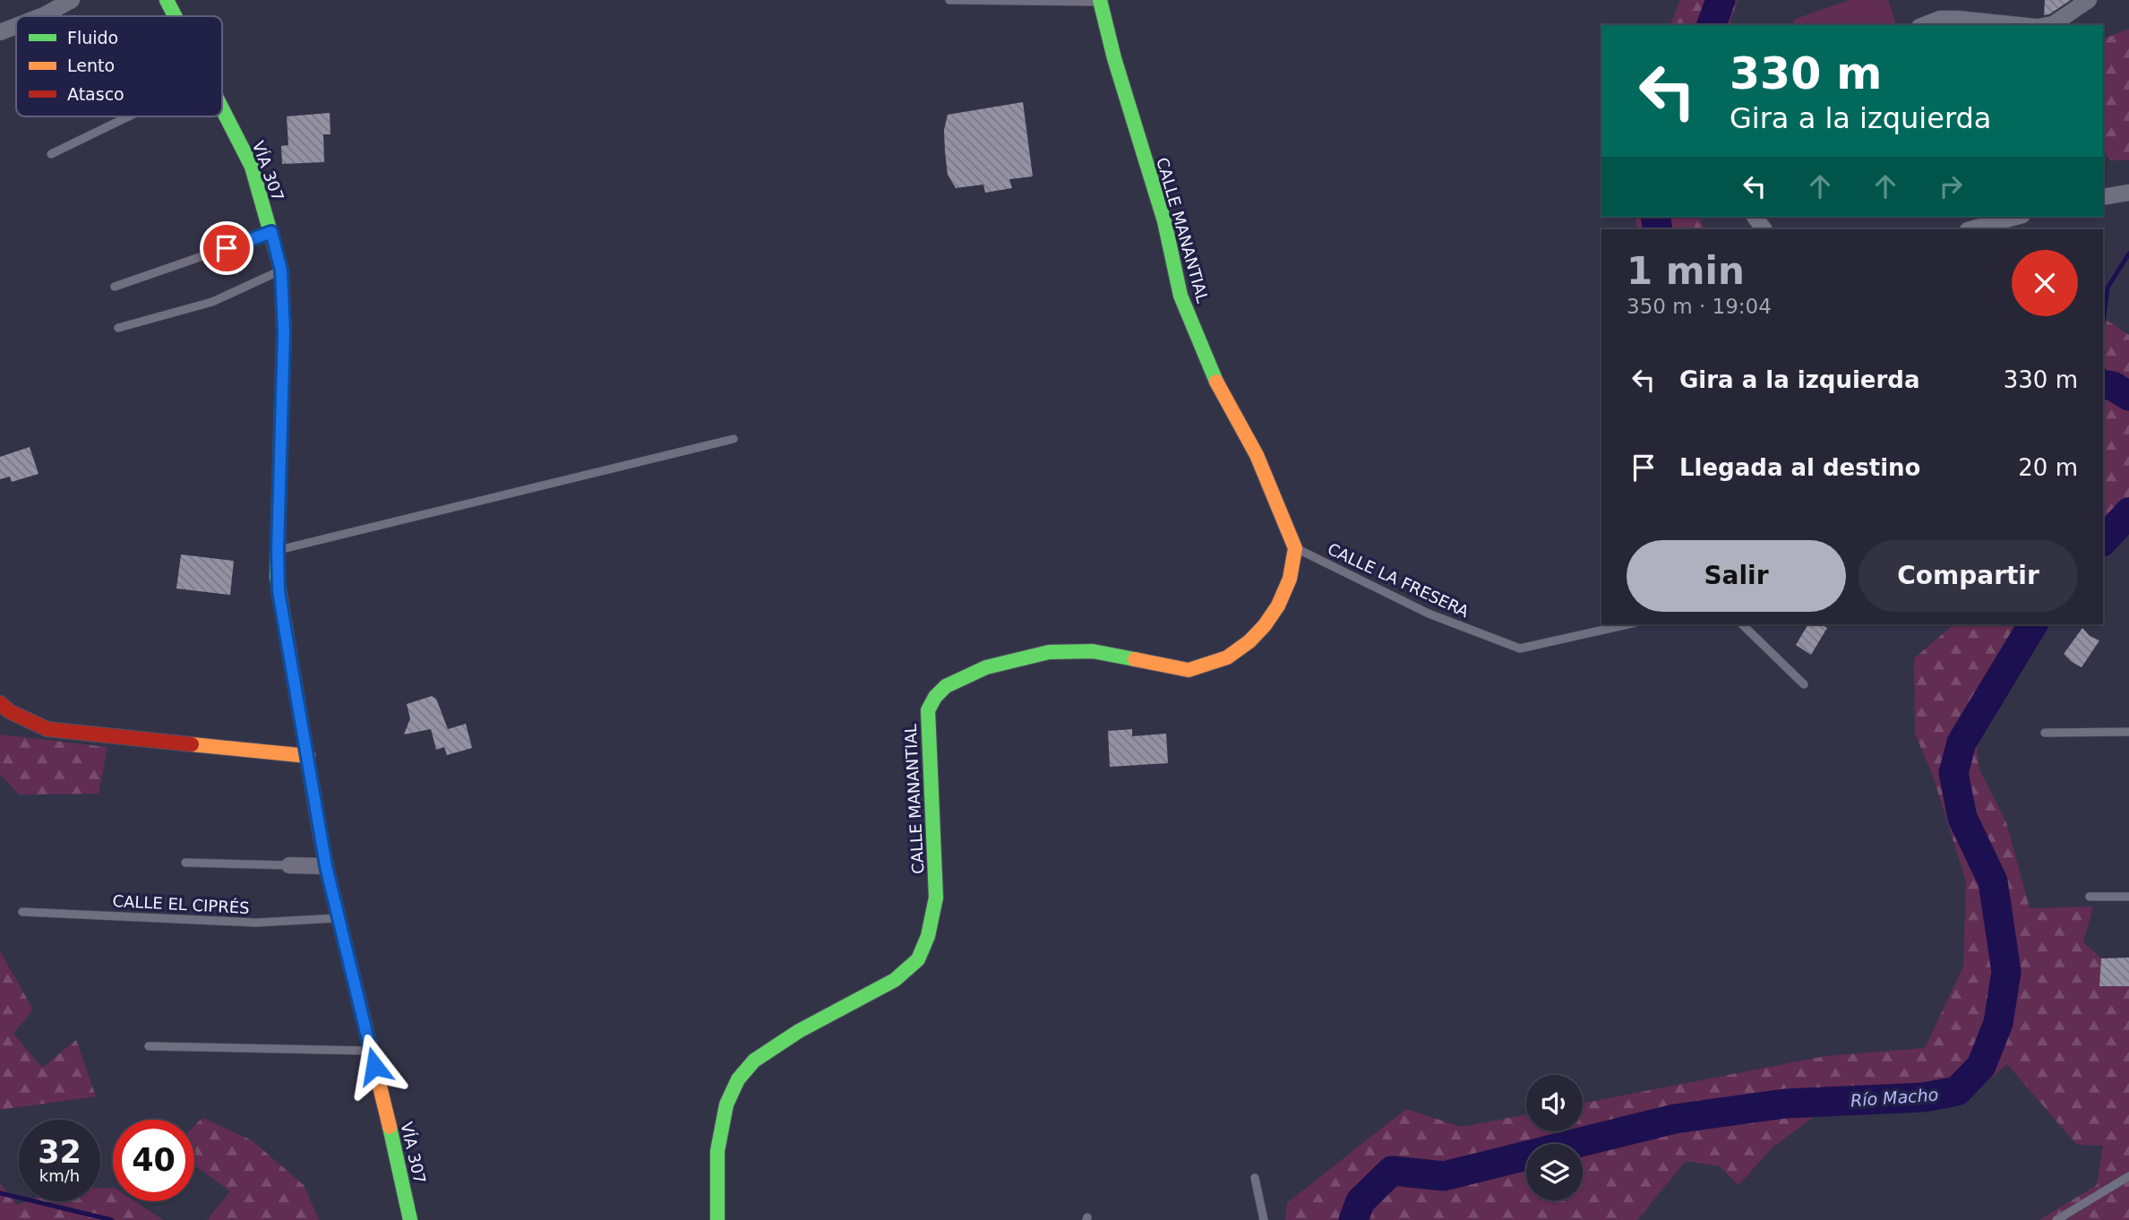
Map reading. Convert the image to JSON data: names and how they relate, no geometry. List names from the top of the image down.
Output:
{
  "streets": {
    "street": ["VÍA 307", "CALLE MANANTIAL"],
    "lane": ["CALLE LA FRESERA", "CALLE EL CIPRÉS"]
  },
  "crossings": [
    ["VÍA 307", "CALLE EL CIPRÉS"],
    ["CALLE MANANTIAL", "CALLE LA FRESERA"]
  ],
  "water": ["Río Macho"],
  "legend": ["Fluido", "Lento", "Atasco"],
  "page": {
    "turn": ["330 m", "Gira a la izquierda"],
    "heading": ["1 min", "350 m · 19:04"],
    "list": [
      {
        "name": "Gira a la izquierda",
        "value": "330 m"
      },
      {
        "name": "Llegada al destino",
        "value": "20 m"
      }
    ],
    "buttons": ["Salir", "Compartir"],
    "speed": "32 km/h",
    "limit": "40"
  }
}
